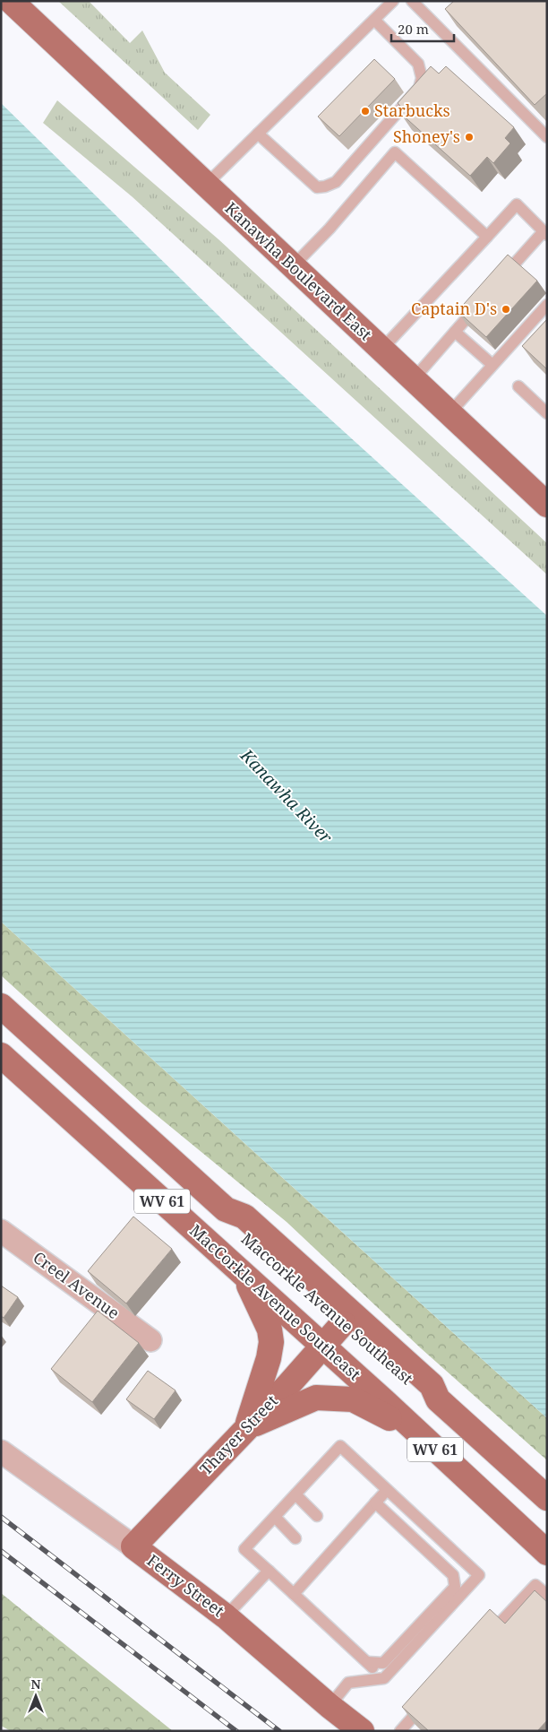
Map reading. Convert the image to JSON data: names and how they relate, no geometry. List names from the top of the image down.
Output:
{
  "streets": {
    "main road": [
      "Kanawha Boulevard East",
      "WV 61",
      "MacCorkle Avenue Southeast",
      "Maccorkle Avenue Southeast",
      "Thayer Street",
      "Ferry Street"
    ],
    "street": ["Creel Avenue"]
  },
  "crossings": [
    ["MacCorkle Avenue Southeast", "Maccorkle Avenue Southeast"],
    ["MacCorkle Avenue Southeast", "Thayer Street"],
    ["Maccorkle Avenue Southeast", "Thayer Street"],
    ["Thayer Street", "Ferry Street"]
  ],
  "water": ["Kanawha River"],
  "places": ["Starbucks", "Shoney's", "Captain D's"],
  "scale_bar": "20 m",
  "north": "top"
}
